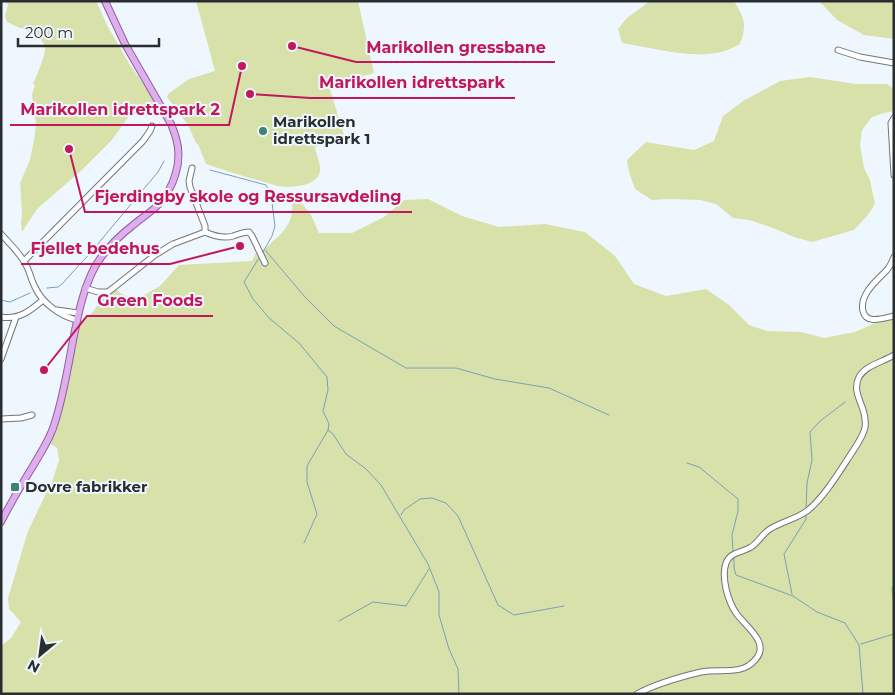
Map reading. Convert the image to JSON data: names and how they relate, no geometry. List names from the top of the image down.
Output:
{
  "places": {
    "other": [
      "Marikollen gressbane",
      "Marikollen idrettspark 2",
      "Marikollen idrettspark",
      "Marikollen idrettspark 1",
      "Fjerdingby skole og Ressursavdeling",
      "Fjellet bedehus",
      "Green Foods"
    ],
    "transit": ["Dovre fabrikker"]
  },
  "scale_bar": "200 m",
  "north": "bottom left"
}
